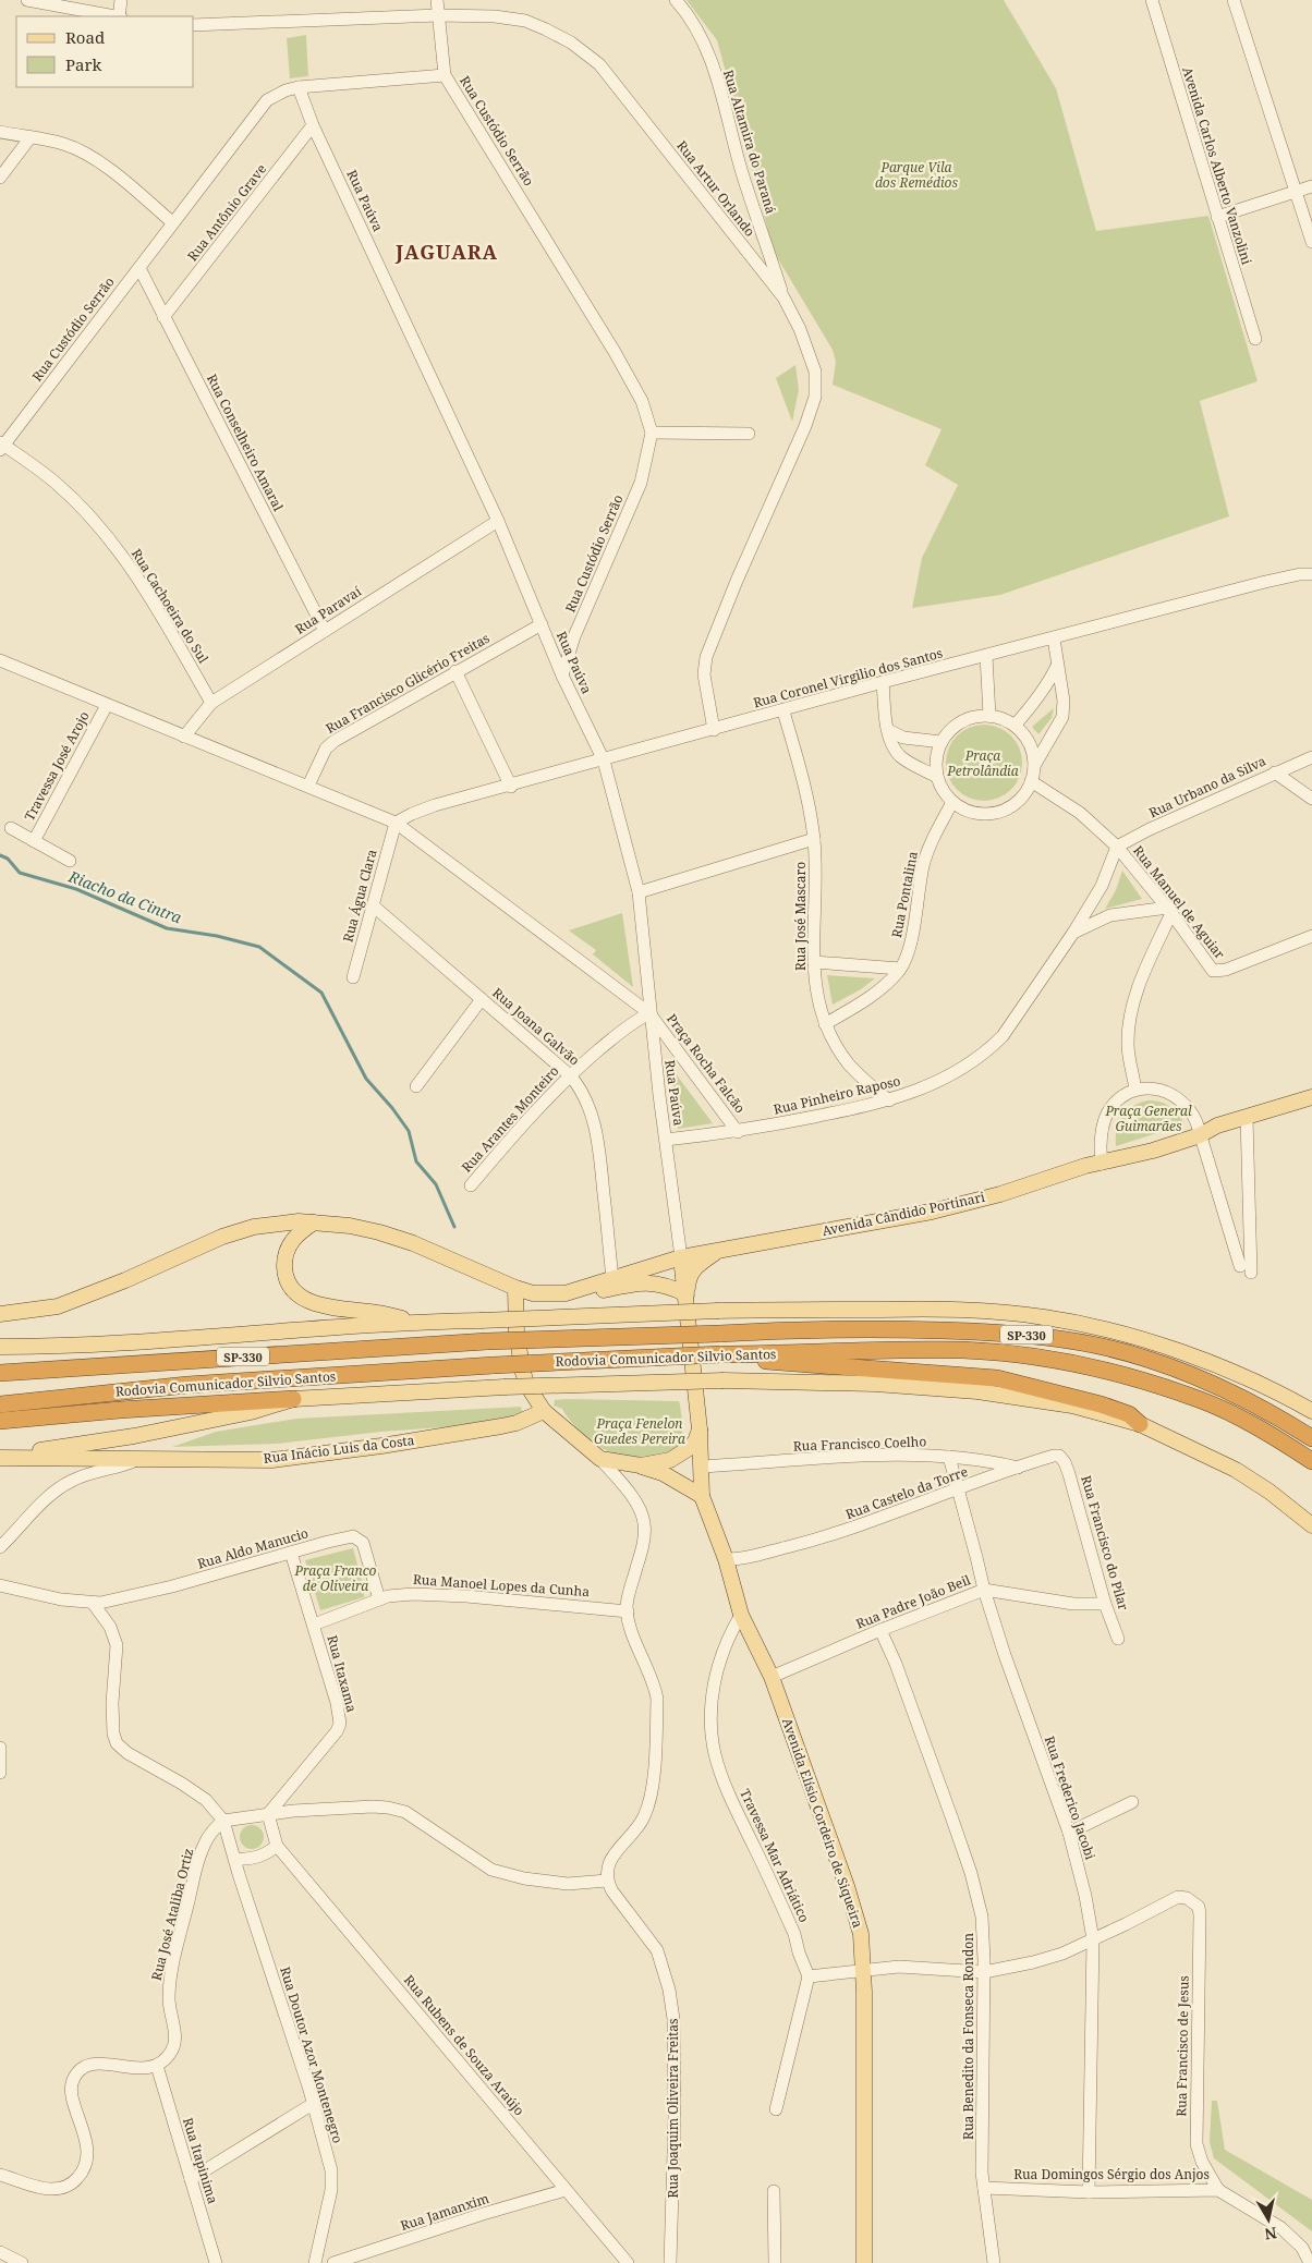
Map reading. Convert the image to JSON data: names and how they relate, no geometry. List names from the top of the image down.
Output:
{
  "streets": {
    "highway": ["SP-330", "Rodovia Comunicador Silvio Santos"],
    "main road": ["Avenida Cândido Portinari", "Rua Inácio Luis da Costa", "Avenida Elísio Cordeiro de Siqueira"],
    "street": [
      "Rua Custódio Serrão",
      "Rua Altamira do Paraná",
      "Avenida Carlos Alberto Vanzolini",
      "Rua Artur Orlando",
      "Rua Paúva",
      "Rua Antônio Grave",
      "Rua Conselheiro Amaral",
      "Rua Cachoeira do Sul",
      "Rua Paravaí",
      "Rua Coronel Virgilio dos Santos",
      "Rua Francisco Glicério Freitas",
      "Travessa José Arojo",
      "Rua Urbano da Silva",
      "Rua Pontalina",
      "Rua Água Clara",
      "Rua Manuel de Aguiar",
      "Rua José Mascaro",
      "Rua Joana Galvão",
      "Praça Rocha Falcão",
      "Rua Pinheiro Raposo",
      "Rua Arantes Monteiro",
      "Rua Francisco Coelho",
      "Rua Castelo da Torre",
      "Rua Francisco do Pilar",
      "Rua Aldo Manucio",
      "Rua Manoel Lopes da Cunha",
      "Rua Padre João Beil",
      "Rua Itaxama",
      "Rua Frederico Jacobi",
      "Travessa Mar Adriático",
      "Rua José Ataliba Ortiz",
      "Rua Benedito da Fonseca Rondon",
      "Rua Rubens de Souza Araújo",
      "Rua Francisco de Jesus",
      "Rua Doutor Azor Montenegro",
      "Rua Joaquim Oliveira Freitas",
      "Rua Itapinima",
      "Rua Domingos Sérgio dos Anjos",
      "Rua Jamanxim"
    ]
  },
  "crossings": [
    ["Rua Custódio Serrão", "Rua Paúva"],
    ["Rua Custódio Serrão", "Rua Conselheiro Amaral"],
    ["Rua Custódio Serrão", "Rua Cachoeira do Sul"],
    ["Rua Altamira do Paraná", "Rua Artur Orlando"],
    ["Rua Artur Orlando", "Rua Coronel Virgilio dos Santos"],
    ["Rua Paúva", "Rua Antônio Grave"],
    ["Rua Paúva", "Rua Paravaí"],
    ["Rua Paúva", "Rua Coronel Virgilio dos Santos"],
    ["Rua Paúva", "Rua Francisco Glicério Freitas"],
    ["Rua Paúva", "Praça Rocha Falcão"],
    ["Rua Paúva", "Rua Pinheiro Raposo"],
    ["Rua Paúva", "Rua Arantes Monteiro"],
    ["Rua Paúva", "Avenida Cândido Portinari"],
    ["Rua Paúva", "Avenida Elísio Cordeiro de Siqueira"],
    ["Rua Antônio Grave", "Rua Conselheiro Amaral"],
    ["Rua Conselheiro Amaral", "Rua Paravaí"],
    ["Rua Cachoeira do Sul", "Rua Paravaí"],
    ["Rua Coronel Virgilio dos Santos", "Rua Água Clara"],
    ["Rua Coronel Virgilio dos Santos", "Rua José Mascaro"],
    ["Rua Urbano da Silva", "Rua Manuel de Aguiar"],
    ["Rua Urbano da Silva", "Rua Pinheiro Raposo"],
    ["Rua Pontalina", "Rua Manuel de Aguiar"],
    ["Rua Pontalina", "Rua José Mascaro"],
    ["Rua Água Clara", "Rua Joana Galvão"],
    ["Rua Manuel de Aguiar", "Rua Pinheiro Raposo"],
    ["Rua José Mascaro", "Rua Pinheiro Raposo"],
    ["Rua Joana Galvão", "Rua Arantes Monteiro"],
    ["Rua Joana Galvão", "Avenida Cândido Portinari"],
    ["Praça Rocha Falcão", "Rua Pinheiro Raposo"],
    ["Praça Rocha Falcão", "Rua Arantes Monteiro"],
    ["Avenida Cândido Portinari", "Avenida Elísio Cordeiro de Siqueira"],
    ["Rua Francisco Coelho", "Rua Castelo da Torre"],
    ["Rua Francisco Coelho", "Rua Frederico Jacobi"],
    ["Rua Francisco Coelho", "Avenida Elísio Cordeiro de Siqueira"],
    ["Rua Castelo da Torre", "Rua Francisco do Pilar"],
    ["Rua Castelo da Torre", "Rua Frederico Jacobi"],
    ["Rua Castelo da Torre", "Avenida Elísio Cordeiro de Siqueira"],
    ["Rua Francisco do Pilar", "Rua Padre João Beil"],
    ["Rua Aldo Manucio", "Rua Manoel Lopes da Cunha"],
    ["Rua Aldo Manucio", "Rua Itaxama"],
    ["Rua Manoel Lopes da Cunha", "Rua Itaxama"],
    ["Rua Padre João Beil", "Rua Frederico Jacobi"],
    ["Rua Padre João Beil", "Avenida Elísio Cordeiro de Siqueira"],
    ["Rua Padre João Beil", "Rua Benedito da Fonseca Rondon"],
    ["Rua Frederico Jacobi", "Rua Francisco de Jesus"],
    ["Rua Frederico Jacobi", "Rua Domingos Sérgio dos Anjos"],
    ["Avenida Elísio Cordeiro de Siqueira", "Travessa Mar Adriático"],
    ["Rua José Ataliba Ortiz", "Rua Doutor Azor Montenegro"],
    ["Rua José Ataliba Ortiz", "Rua Itapinima"],
    ["Rua Benedito da Fonseca Rondon", "Rua Domingos Sérgio dos Anjos"],
    ["Rua Rubens de Souza Araújo", "Rua Jamanxim"],
    ["Rua Francisco de Jesus", "Rua Domingos Sérgio dos Anjos"]
  ],
  "districts": ["JAGUARA"],
  "water": ["Riacho da Cintra"],
  "parks": [
    "Parque Vila dos Remédios",
    "Praça Petrolândia",
    "Praça General Guimarães",
    "Praça Fenelon Guedes Pereira",
    "Praça Franco de Oliveira"
  ],
  "legend": ["Road", "Park"],
  "north": "bottom"
}
